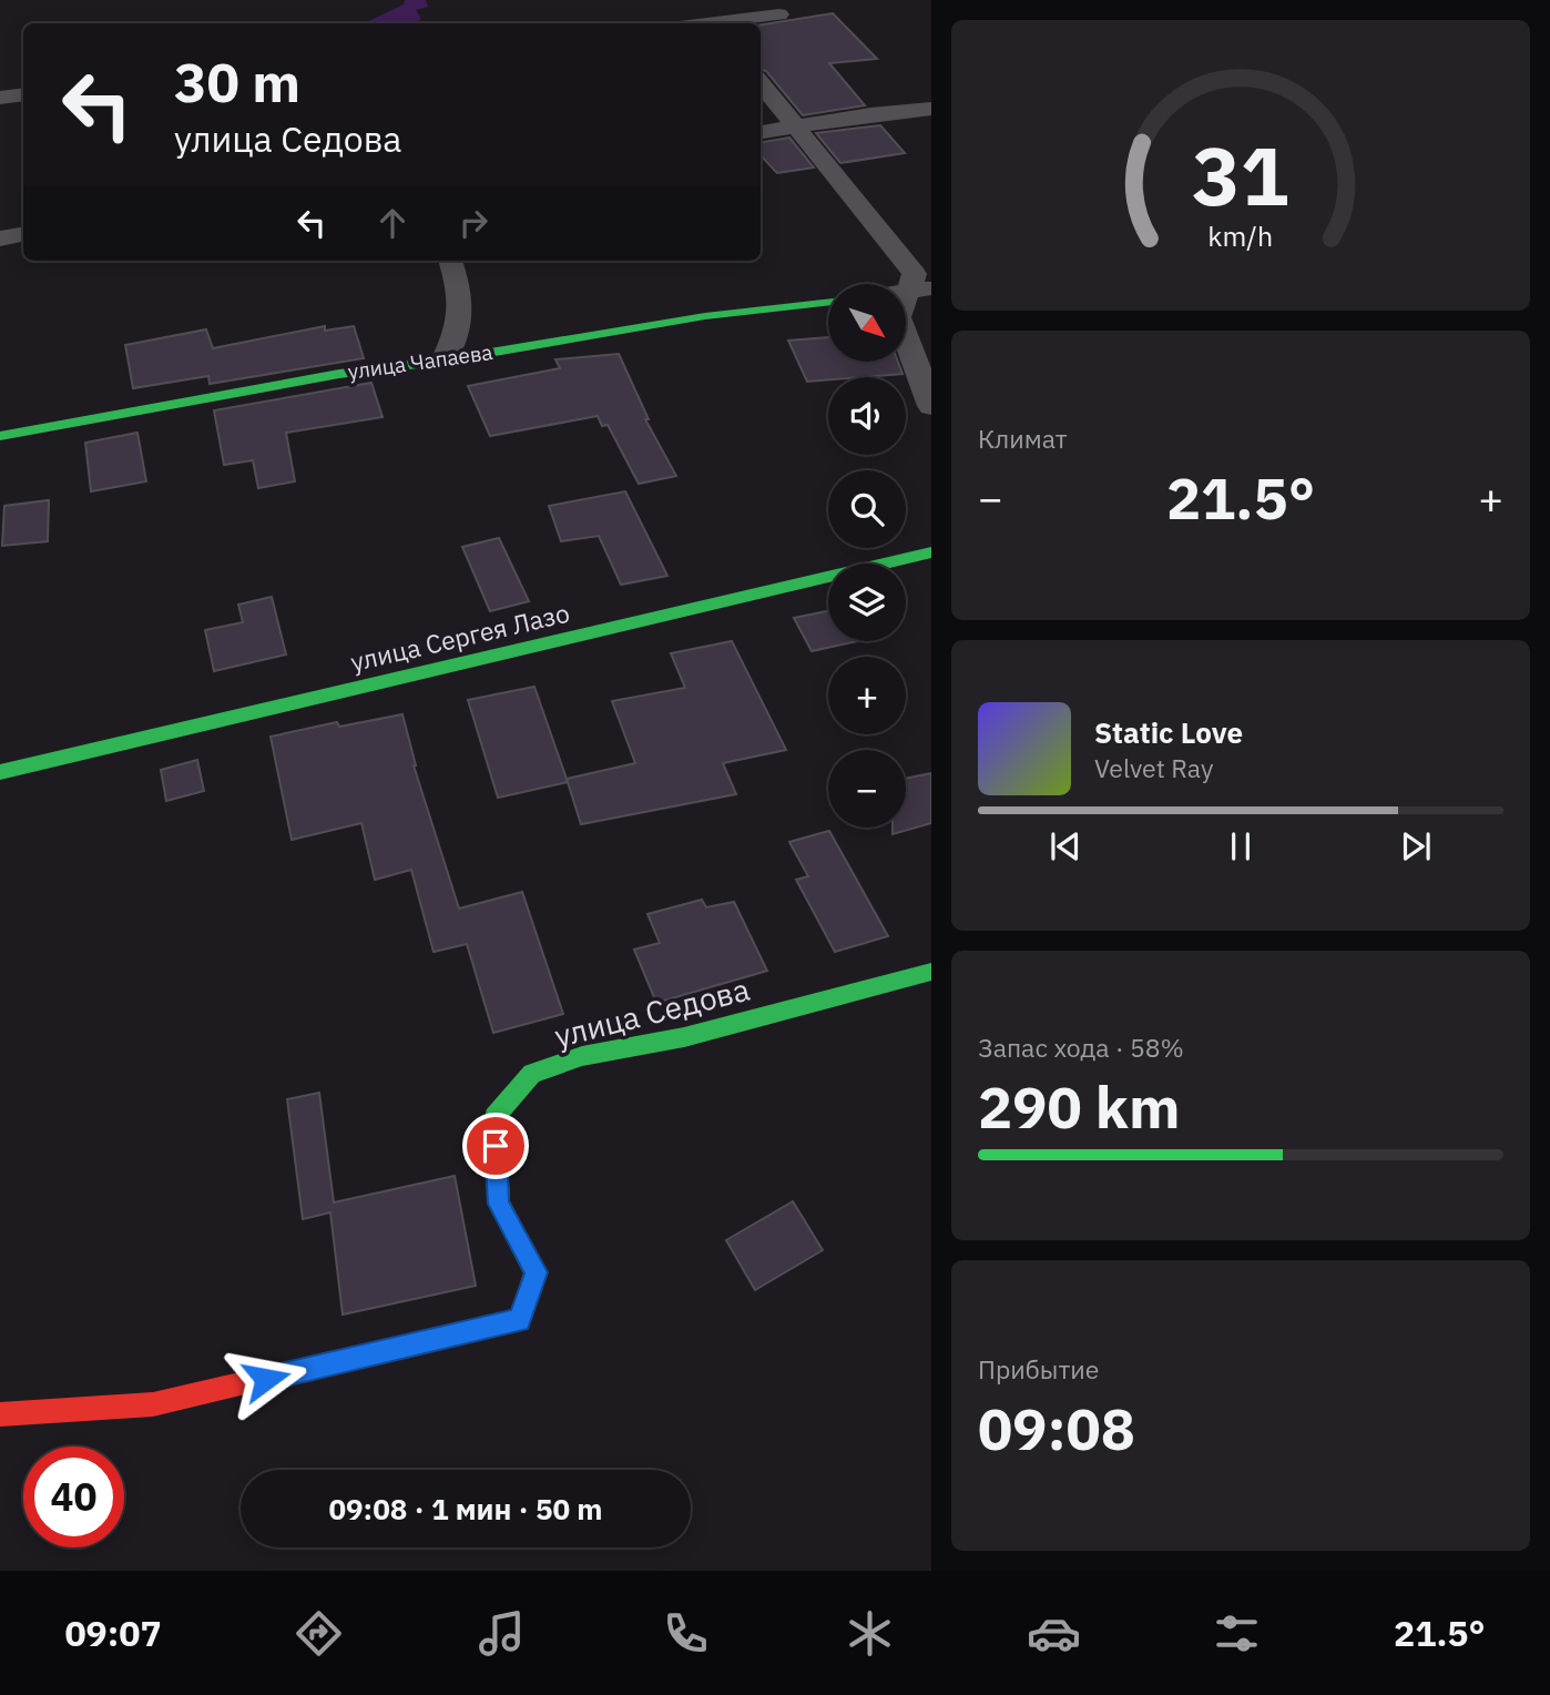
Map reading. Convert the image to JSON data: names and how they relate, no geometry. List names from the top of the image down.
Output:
{
  "streets": {
    "street": ["улица Чапаева", "улица Сергея Лазо", "улица Седова"]
  },
  "north": "bottom right",
  "page": {
    "turn": ["30 m", "улица Седова"],
    "map_buttons": ["+", "−"],
    "tile": [
      "Климат",
      ["Запас хода · 58%", "290 km"],
      ["Прибытие", "09:08"]
    ],
    "heat": ["−", "21.5°", "+"],
    "song": ["Static Love", "Velvet Ray"],
    "limit": "40",
    "trip": "09:08 · 1 мин · 50 m",
    "tabs": ["09:07", "21.5°"],
    "gauge": ["31", "km/h"]
  }
}
